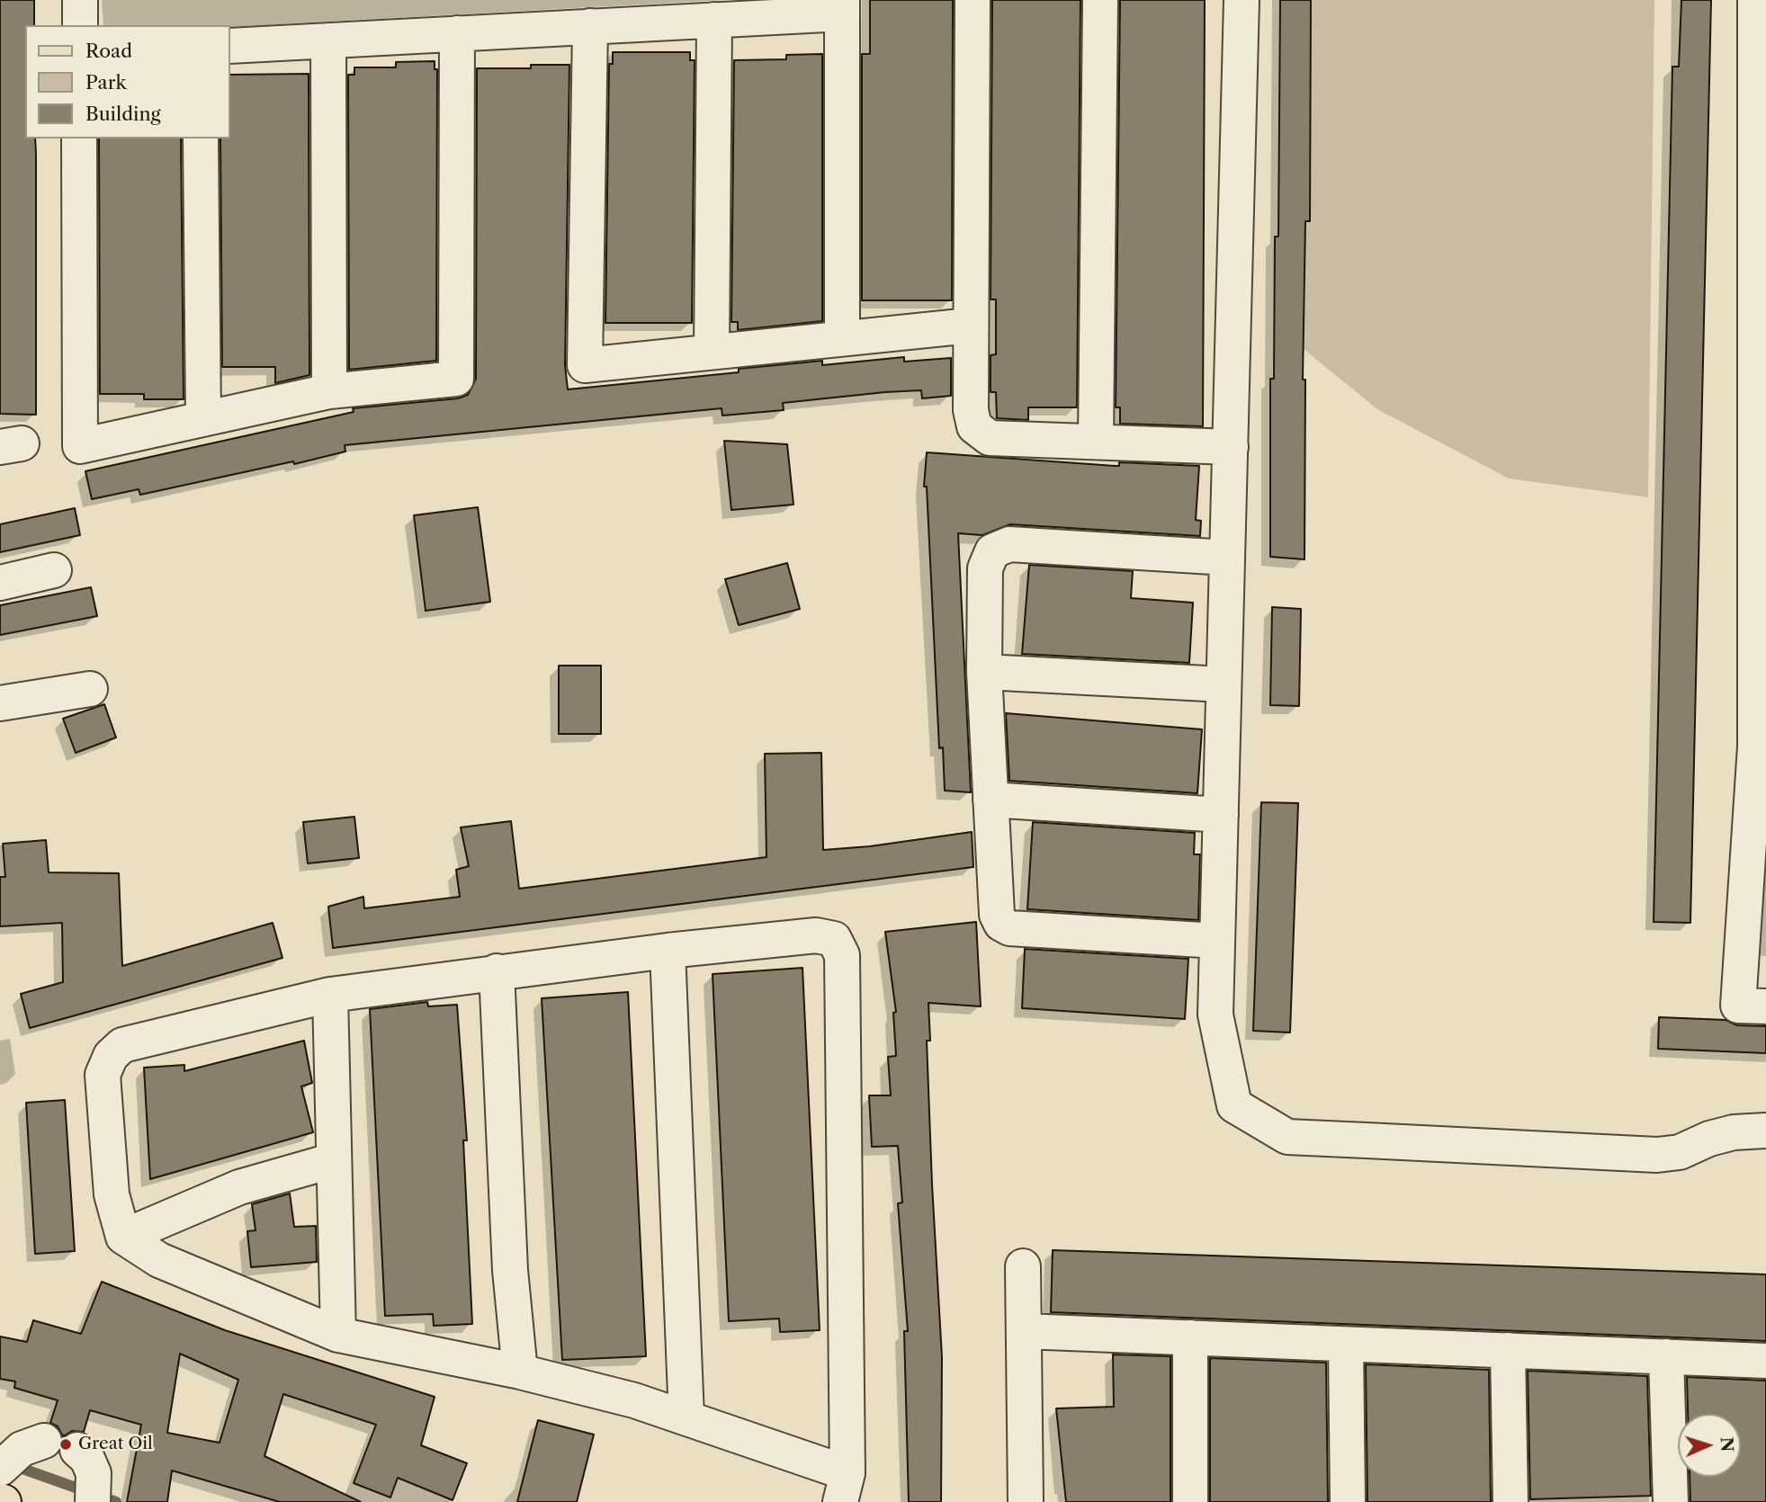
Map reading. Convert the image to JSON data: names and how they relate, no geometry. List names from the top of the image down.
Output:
{
  "places": ["Great Oil"],
  "legend": ["Road", "Park", "Building"],
  "north": "right"
}
